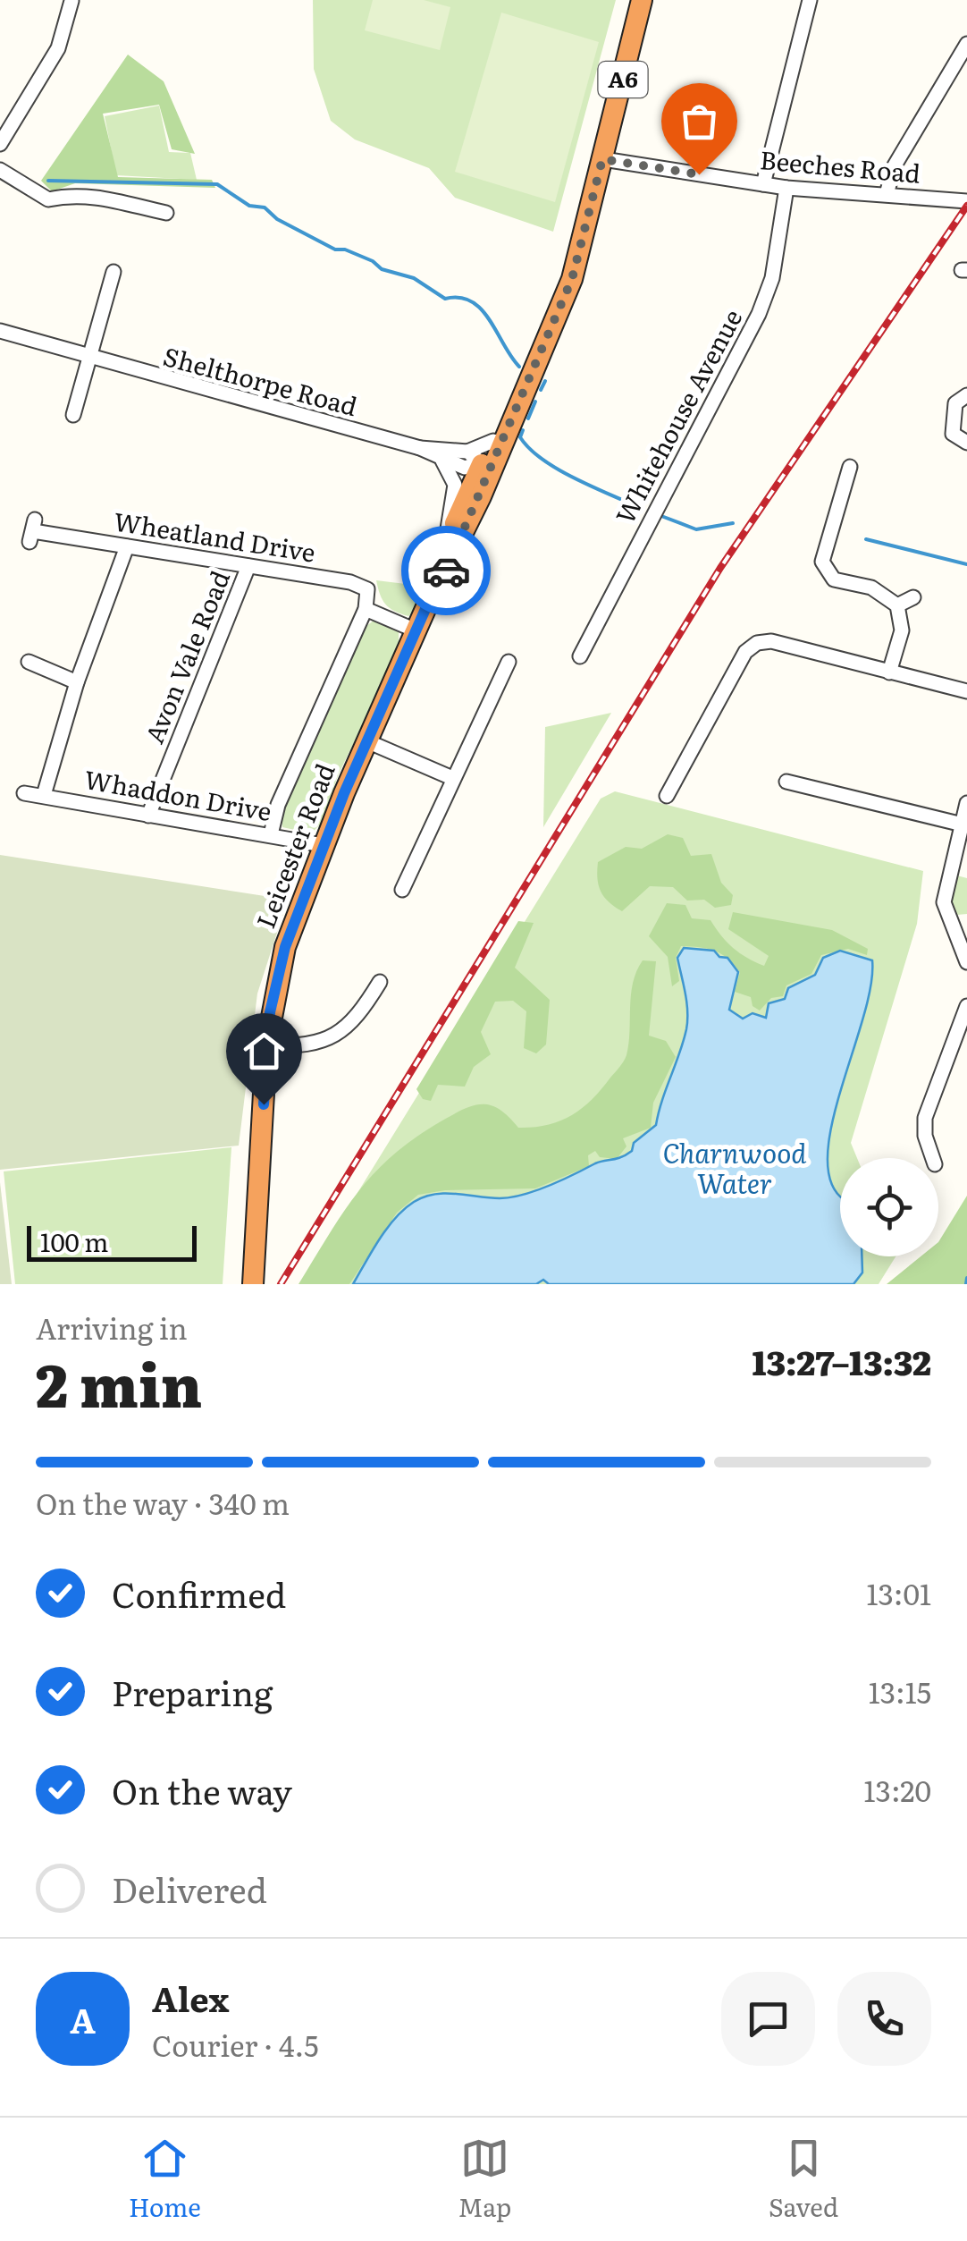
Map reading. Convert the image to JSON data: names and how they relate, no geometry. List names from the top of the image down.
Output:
{
  "streets": {
    "highway": ["A6", "Leicester Road"],
    "street": [
      "Beeches Road",
      "Shelthorpe Road",
      "Whitehouse Avenue",
      "Wheatland Drive",
      "Avon Vale Road",
      "Whaddon Drive"
    ]
  },
  "crossings": [
    ["Beeches Road", "Whitehouse Avenue"],
    ["Beeches Road", "Leicester Road"],
    ["Shelthorpe Road", "Leicester Road"],
    ["Wheatland Drive", "Avon Vale Road"],
    ["Avon Vale Road", "Whaddon Drive"],
    ["Whaddon Drive", "Leicester Road"]
  ],
  "water": ["Charnwood Water"],
  "scale_bar": "100 m",
  "page": {
    "scale": "100 m",
    "heading": ["2 min", "Arriving in", "13:27–13:32"],
    "panel": ["Alex", "Courier · 4.5"],
    "bar": "On the way · 340 m",
    "list": [
      ["Confirmed", "13:01"],
      ["Preparing", "13:15"],
      ["On the way", "13:20"],
      "Delivered"
    ],
    "round": "A",
    "tabs": ["Home", "Map", "Saved"]
  }
}
